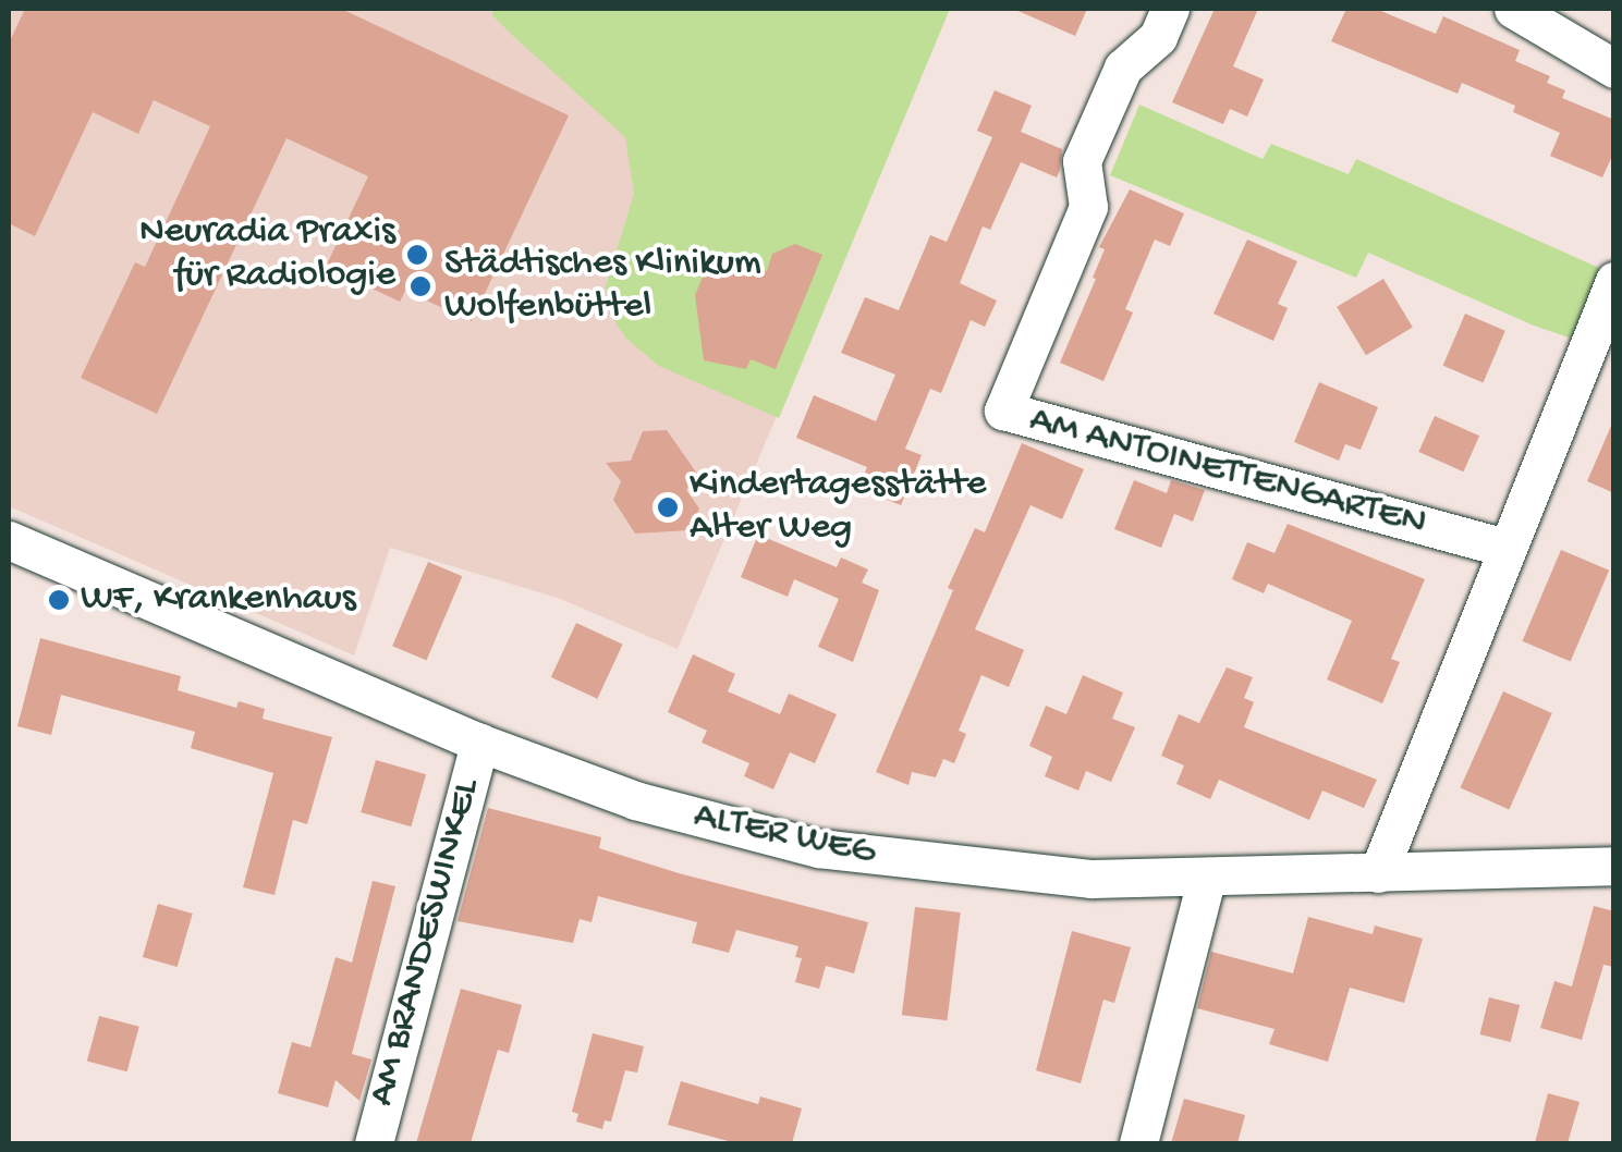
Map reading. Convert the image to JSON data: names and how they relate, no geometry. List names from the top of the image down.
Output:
{
  "streets": {
    "street": ["AM ANTOINETTENGARTEN", "ALTER WEG", "AM BRANDESWINKEL"]
  },
  "crossings": [
    ["ALTER WEG", "AM BRANDESWINKEL"]
  ],
  "places": [
    "Neuradia Praxis für Radiologie",
    "Städtisches Klinikum Wolfenbüttel",
    "Kindertagesstätte Alter Weg",
    "WF, Krankenhaus"
  ]
}
